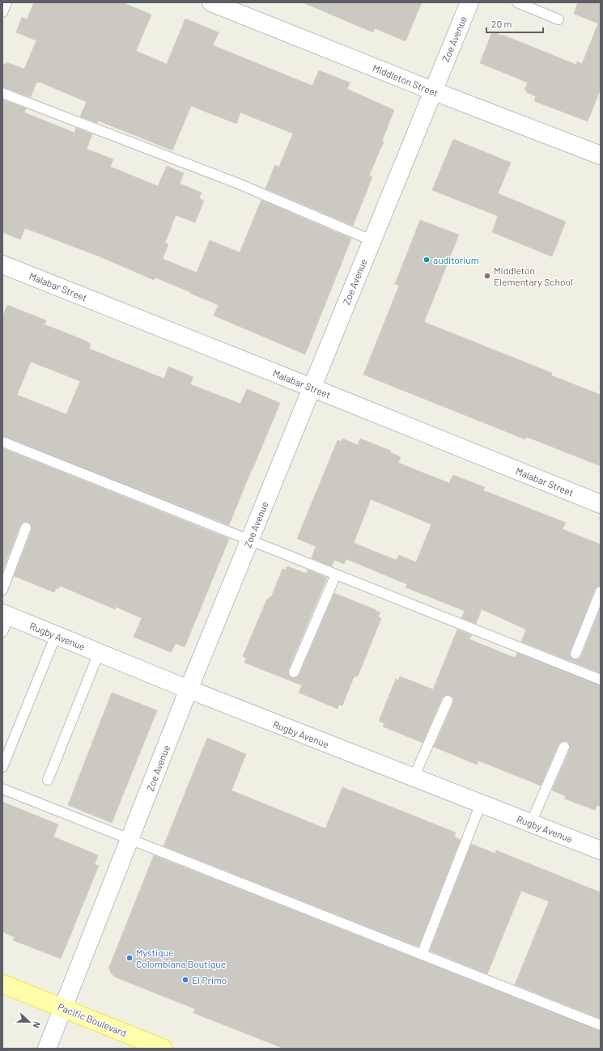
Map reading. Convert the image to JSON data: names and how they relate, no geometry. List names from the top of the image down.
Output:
{
  "streets": {
    "main road": ["Pacific Boulevard"],
    "street": [
      "Zoe Avenue",
      "Middleton Street",
      "Malabar Street",
      "Rugby Avenue"
    ]
  },
  "crossings": [
    ["Zoe Avenue", "Middleton Street"],
    ["Zoe Avenue", "Malabar Street"],
    ["Zoe Avenue", "Rugby Avenue"],
    ["Zoe Avenue", "Pacific Boulevard"]
  ],
  "places": [
    "auditorium",
    "Middleton Elementary School",
    "Mystique Colombiana Boutique",
    "El Primo"
  ],
  "scale_bar": "20 m",
  "north": "right"
}
